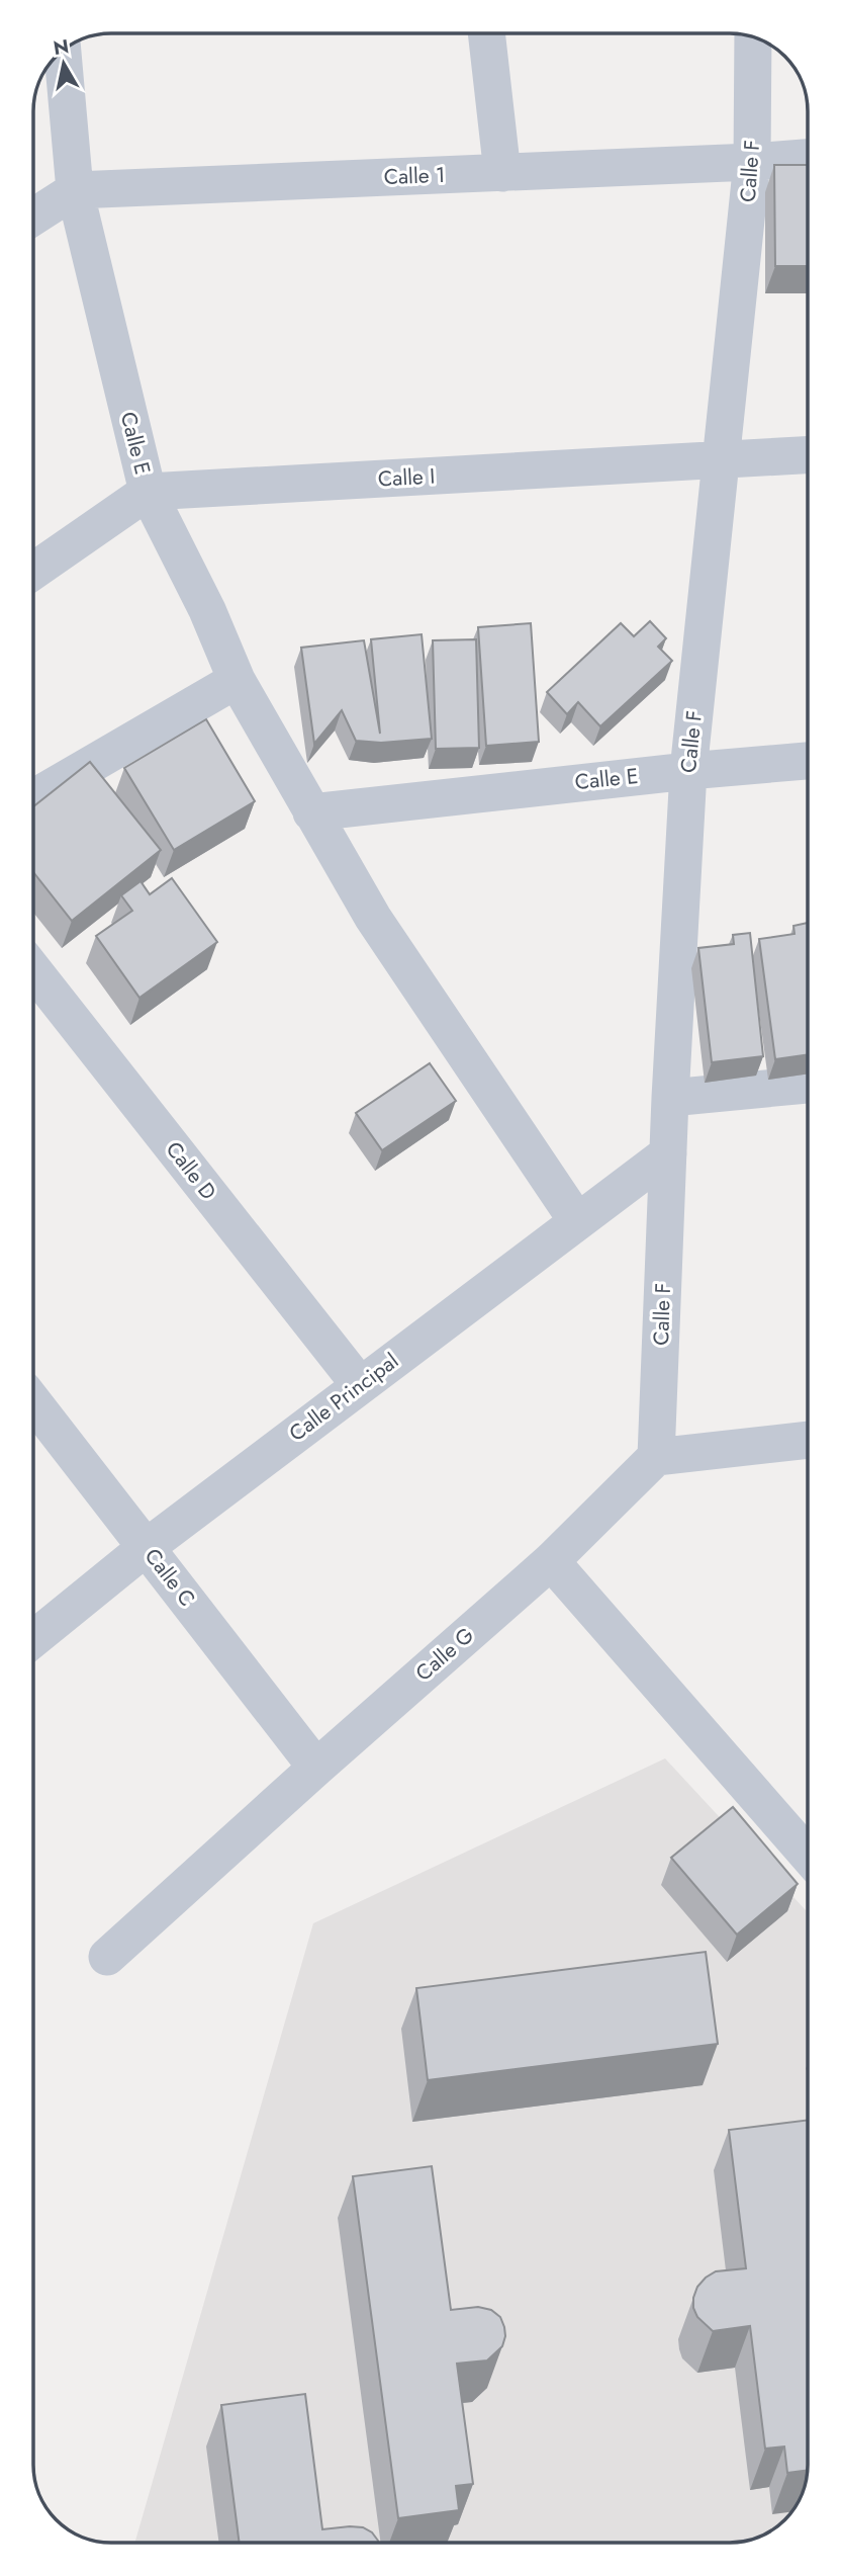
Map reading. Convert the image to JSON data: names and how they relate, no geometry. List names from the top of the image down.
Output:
{
  "streets": {
    "street": [
      "Calle F",
      "Calle 1",
      "Calle E",
      "Calle I",
      "Calle D",
      "Calle Principal",
      "Calle C",
      "Calle G"
    ]
  },
  "crossings": [
    ["Calle F", "Calle 1"],
    ["Calle F", "Calle E"],
    ["Calle F", "Calle I"],
    ["Calle F", "Calle Principal"],
    ["Calle F", "Calle G"],
    ["Calle 1", "Calle E"],
    ["Calle E", "Calle I"],
    ["Calle E", "Calle Principal"],
    ["Calle D", "Calle Principal"],
    ["Calle Principal", "Calle C"],
    ["Calle C", "Calle G"]
  ],
  "north": "top"
}
